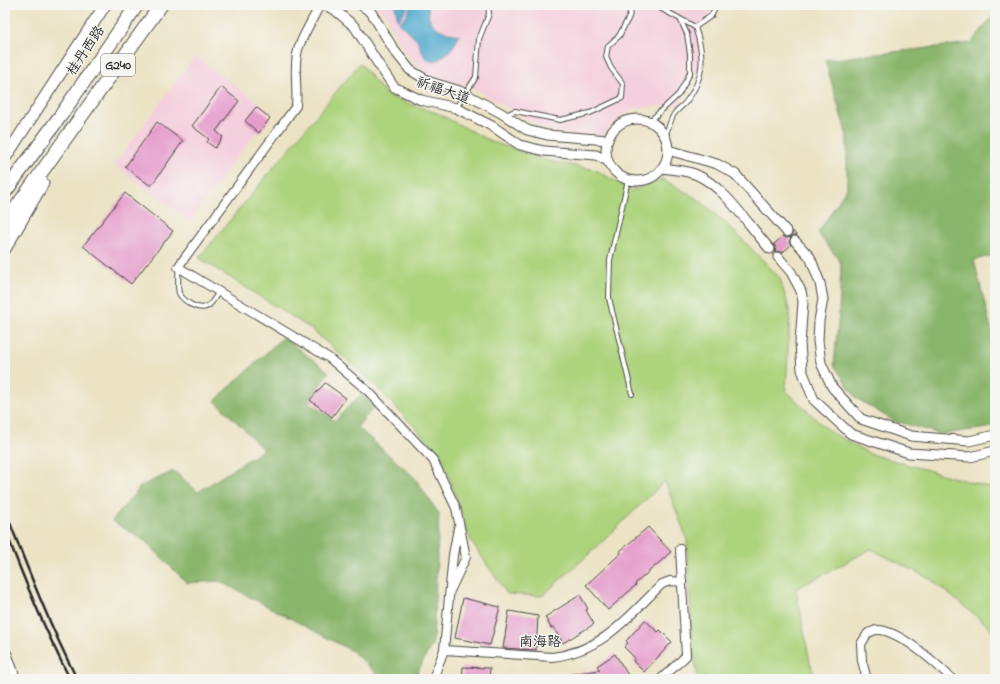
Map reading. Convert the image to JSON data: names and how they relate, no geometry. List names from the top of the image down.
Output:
{
  "streets": {
    "highway": ["桂丹西路", "G240"],
    "street": ["祈福大道", "南海路"]
  },
  "crossings": [
    ["桂丹西路", "G240"]
  ]
}
